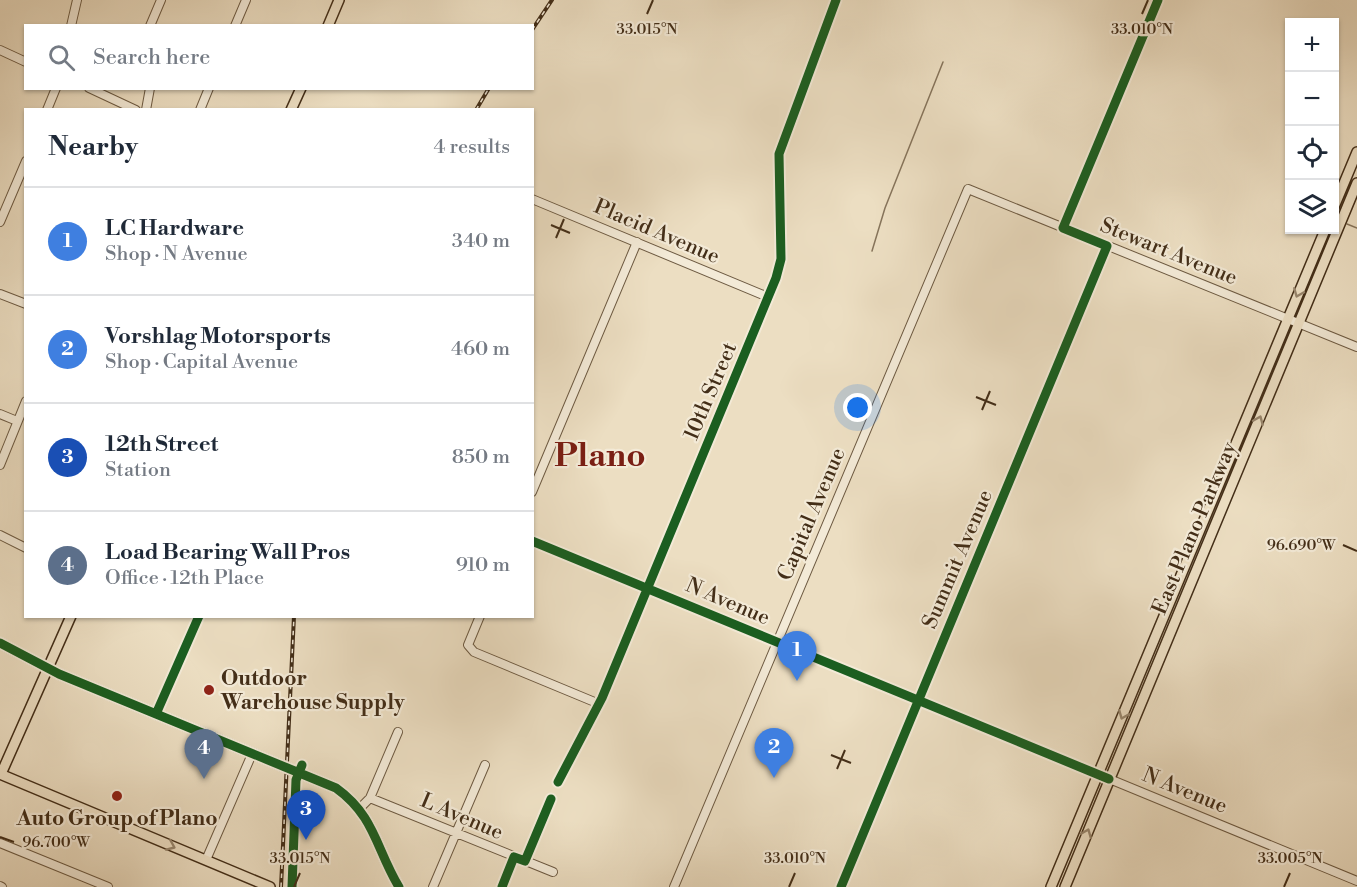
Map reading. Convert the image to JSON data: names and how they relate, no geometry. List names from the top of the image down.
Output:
{
  "streets": {
    "main road": ["East Plano Parkway"],
    "street": [
      "Placid Avenue",
      "Stewart Avenue",
      "10th Street",
      "Capital Avenue",
      "Summit Avenue",
      "N Avenue",
      "L Avenue"
    ]
  },
  "crossings": [
    ["Placid Avenue", "10th Street"],
    ["Stewart Avenue", "Capital Avenue"],
    ["Stewart Avenue", "East Plano Parkway"],
    ["Stewart Avenue", "Summit Avenue"],
    ["10th Street", "N Avenue"],
    ["Capital Avenue", "N Avenue"],
    ["East Plano Parkway", "N Avenue"],
    ["Summit Avenue", "N Avenue"]
  ],
  "districts": ["Plano"],
  "places": ["Outdoor Warehouse Supply", "Auto Group of Plano"],
  "page": {
    "map_buttons": ["+", "−"],
    "search": "Search here",
    "heading": ["Nearby", "4 results"],
    "list": [
      {
        "mark": "1",
        "name": "LC Hardware",
        "note": "Shop · N Avenue",
        "value": "340 m"
      },
      {
        "mark": "2",
        "name": "Vorshlag Motorsports",
        "note": "Shop · Capital Avenue",
        "value": "460 m"
      },
      {
        "mark": "3",
        "name": "12th Street",
        "note": "Station",
        "value": "850 m"
      },
      {
        "mark": "4",
        "name": "Load Bearing Wall Pros",
        "note": "Office · 12th Place",
        "value": "910 m"
      }
    ],
    "pins": [
      "1",
      "2",
      "4",
      "3"
    ]
  },
  "coordinates": [
    "33.015°N",
    "33.010°N",
    "96.690°W",
    "96.700°W",
    "33.005°N"
  ]
}
